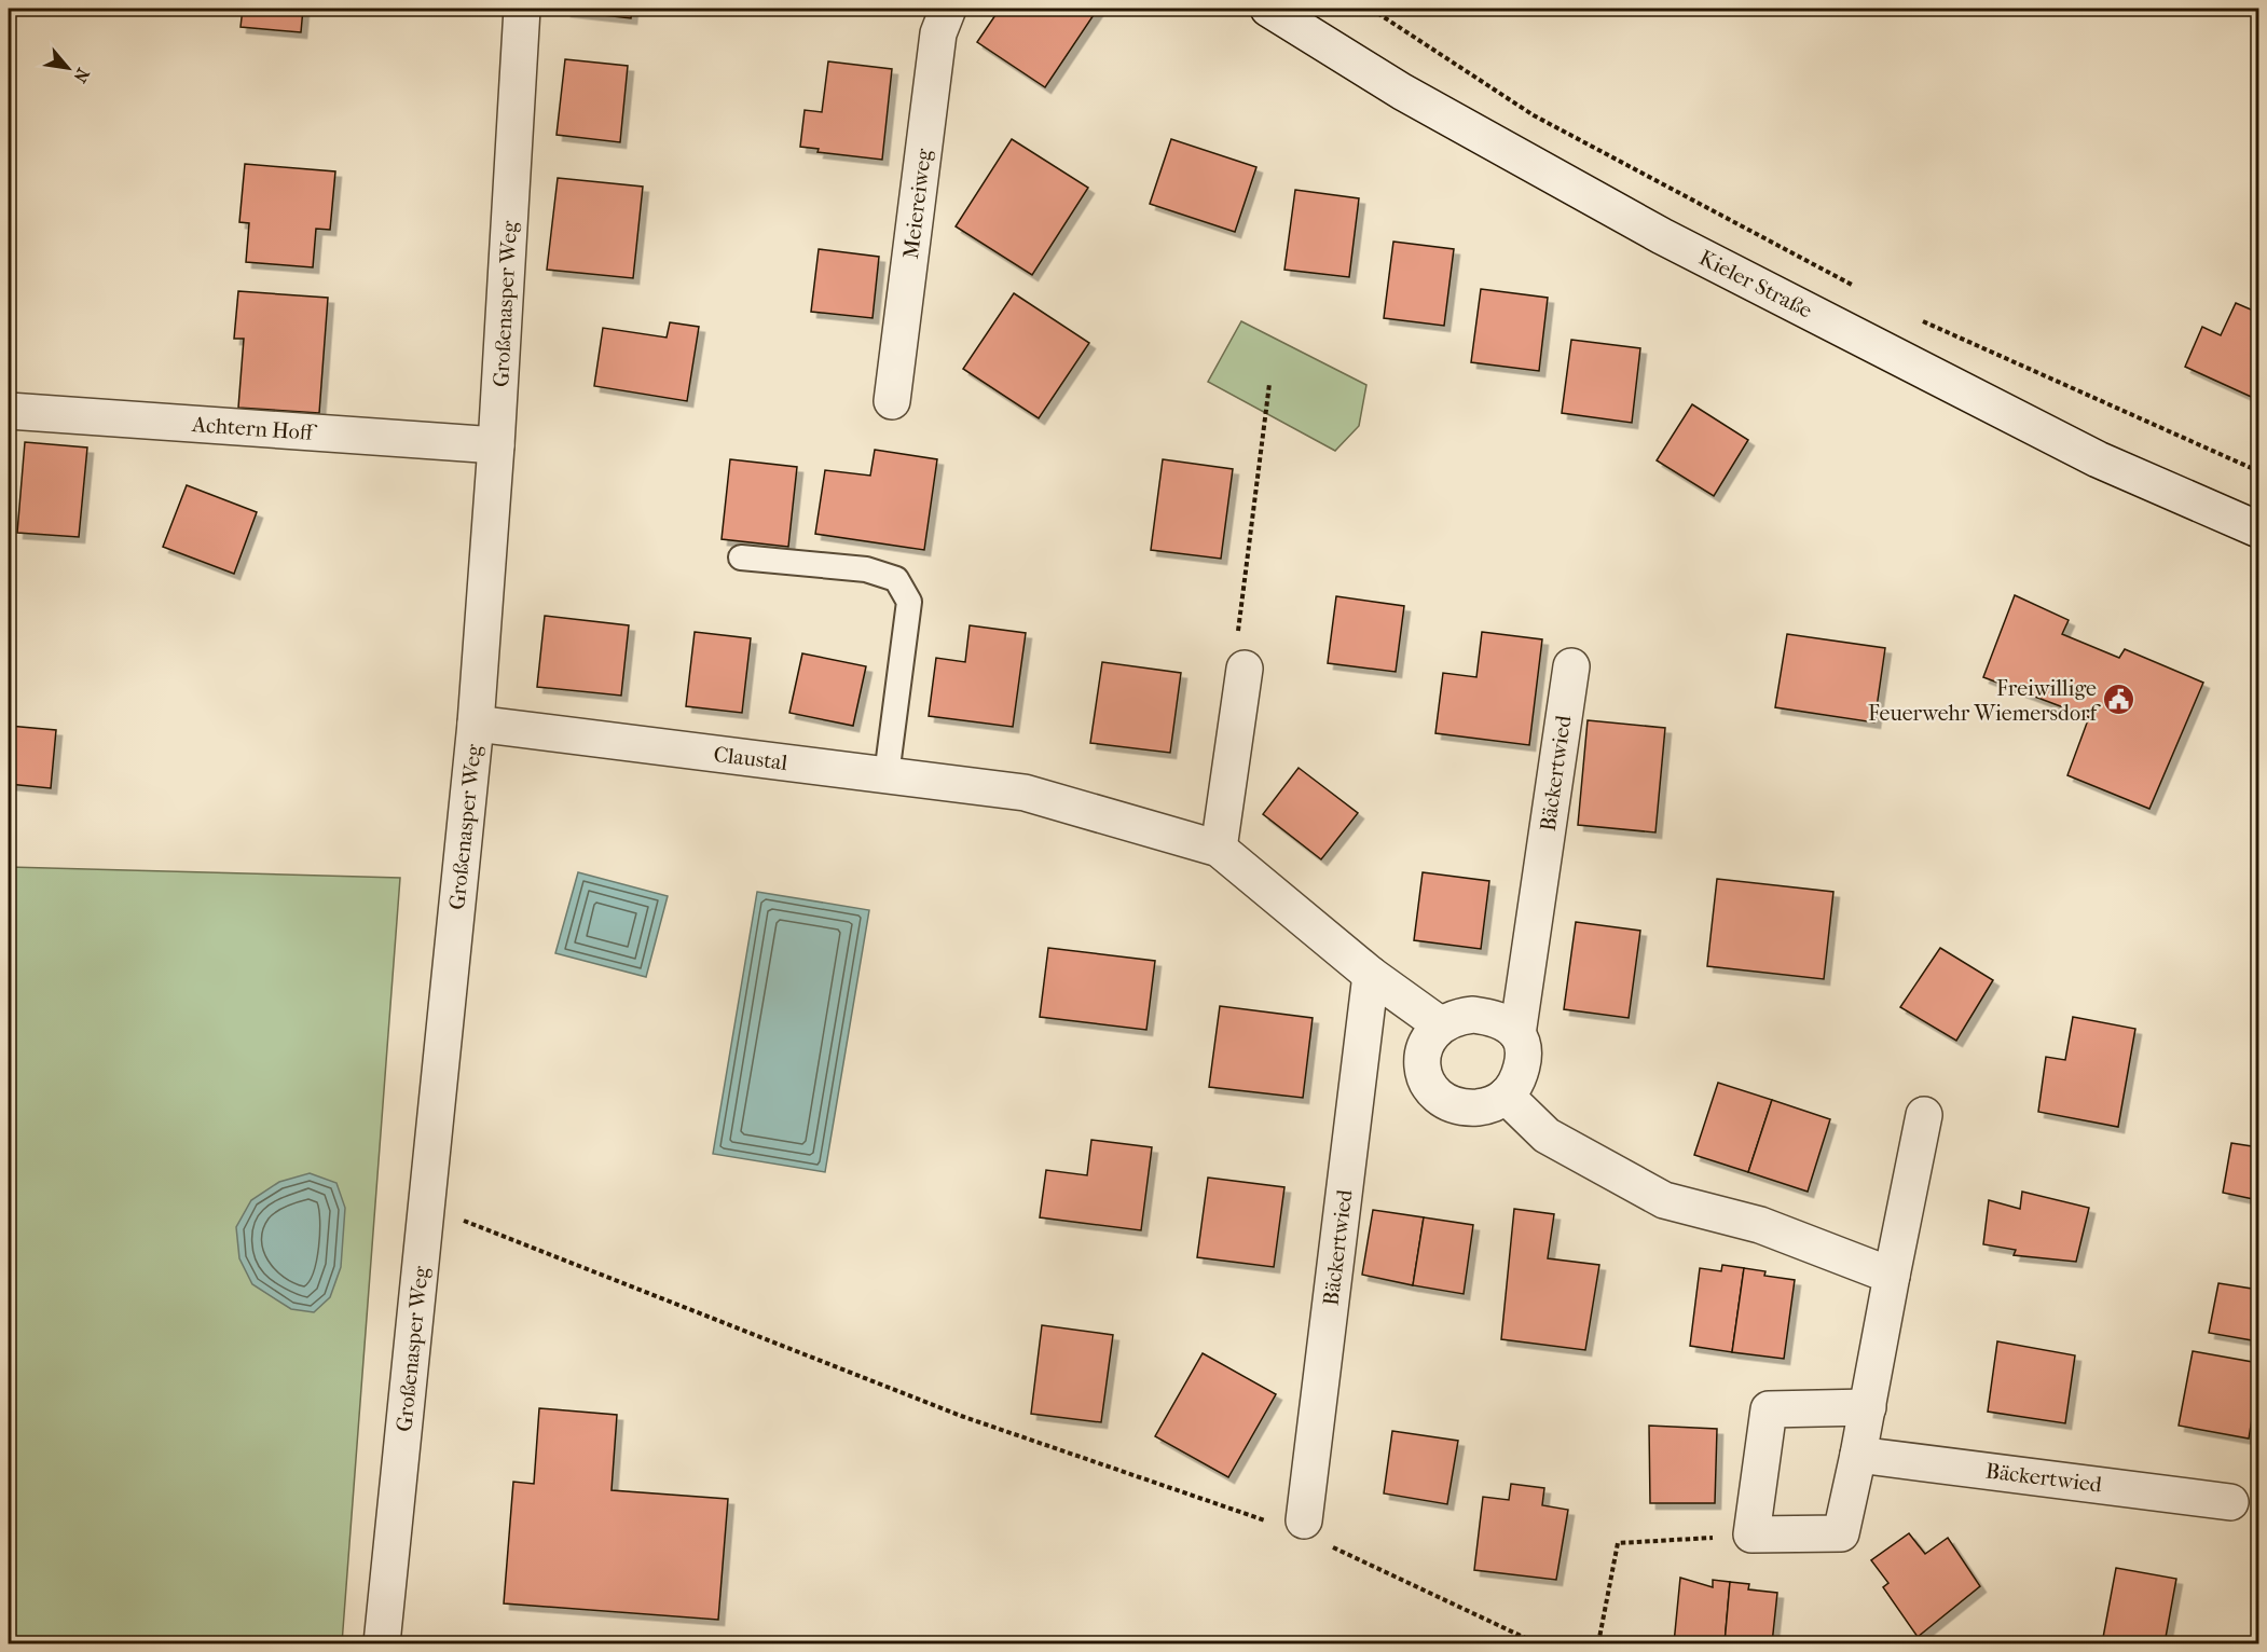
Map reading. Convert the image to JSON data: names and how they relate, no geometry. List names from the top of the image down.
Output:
{
  "streets": {
    "street": [
      "Meiereiweg",
      "Kieler Straße",
      "Großenasper Weg",
      "Achtern Hoff",
      "Claustal",
      "Bäckertwied"
    ]
  },
  "crossings": [
    ["Großenasper Weg", "Achtern Hoff"],
    ["Großenasper Weg", "Claustal"]
  ],
  "places": {
    "public building": ["Freiwillige Feuerwehr Wiemersdorf"]
  },
  "north": "bottom right"
}
